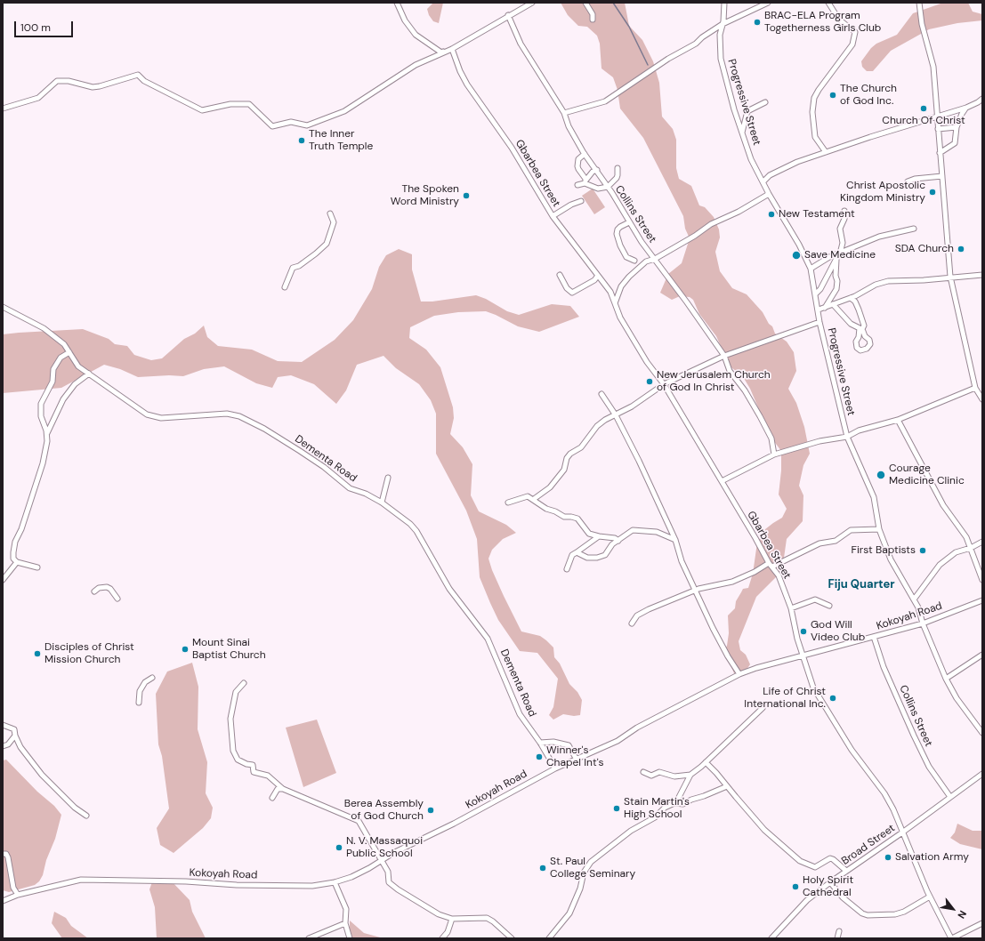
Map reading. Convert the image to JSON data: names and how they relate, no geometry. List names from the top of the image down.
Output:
{
  "streets": {
    "street": [
      "Progressive Street",
      "Gbarbea Street",
      "Collins Street",
      "Dementa Road",
      "Kokoyah Road",
      "Broad Street"
    ]
  },
  "crossings": [
    ["Progressive Street", "Kokoyah Road"],
    ["Gbarbea Street", "Kokoyah Road"],
    ["Gbarbea Street", "Broad Street"],
    ["Collins Street", "Kokoyah Road"],
    ["Collins Street", "Broad Street"],
    ["Dementa Road", "Kokoyah Road"]
  ],
  "districts": ["Fiju Quarter"],
  "places": [
    "BRAC-ELA Program Togetherness Girls Club",
    "The Church of God Inc.",
    "Church Of Christ",
    "The Inner Truth Temple",
    "Christ Apostolic Kingdom Ministry",
    "The Spoken Word Ministry",
    "New Testament",
    "SDA Church",
    "Save Medicine",
    "New Jerusalem Church of God In Christ",
    "Courage Medicine Clinic",
    "First Baptists",
    "God Will Video Club",
    "Mount Sinai Baptist Church",
    "Disciples of Christ Mission Church",
    "Life of Christ International Inc.",
    "Winner's Chapel Int's",
    "Stain Martin's High School",
    "Berea Assembly of God Church",
    "N. V. Massaquoi Public School",
    "Salvation Army",
    "St. Paul College Seminary",
    "Holy Spirit Cathedral"
  ],
  "scale_bar": "100 m",
  "north": "bottom right"
}
